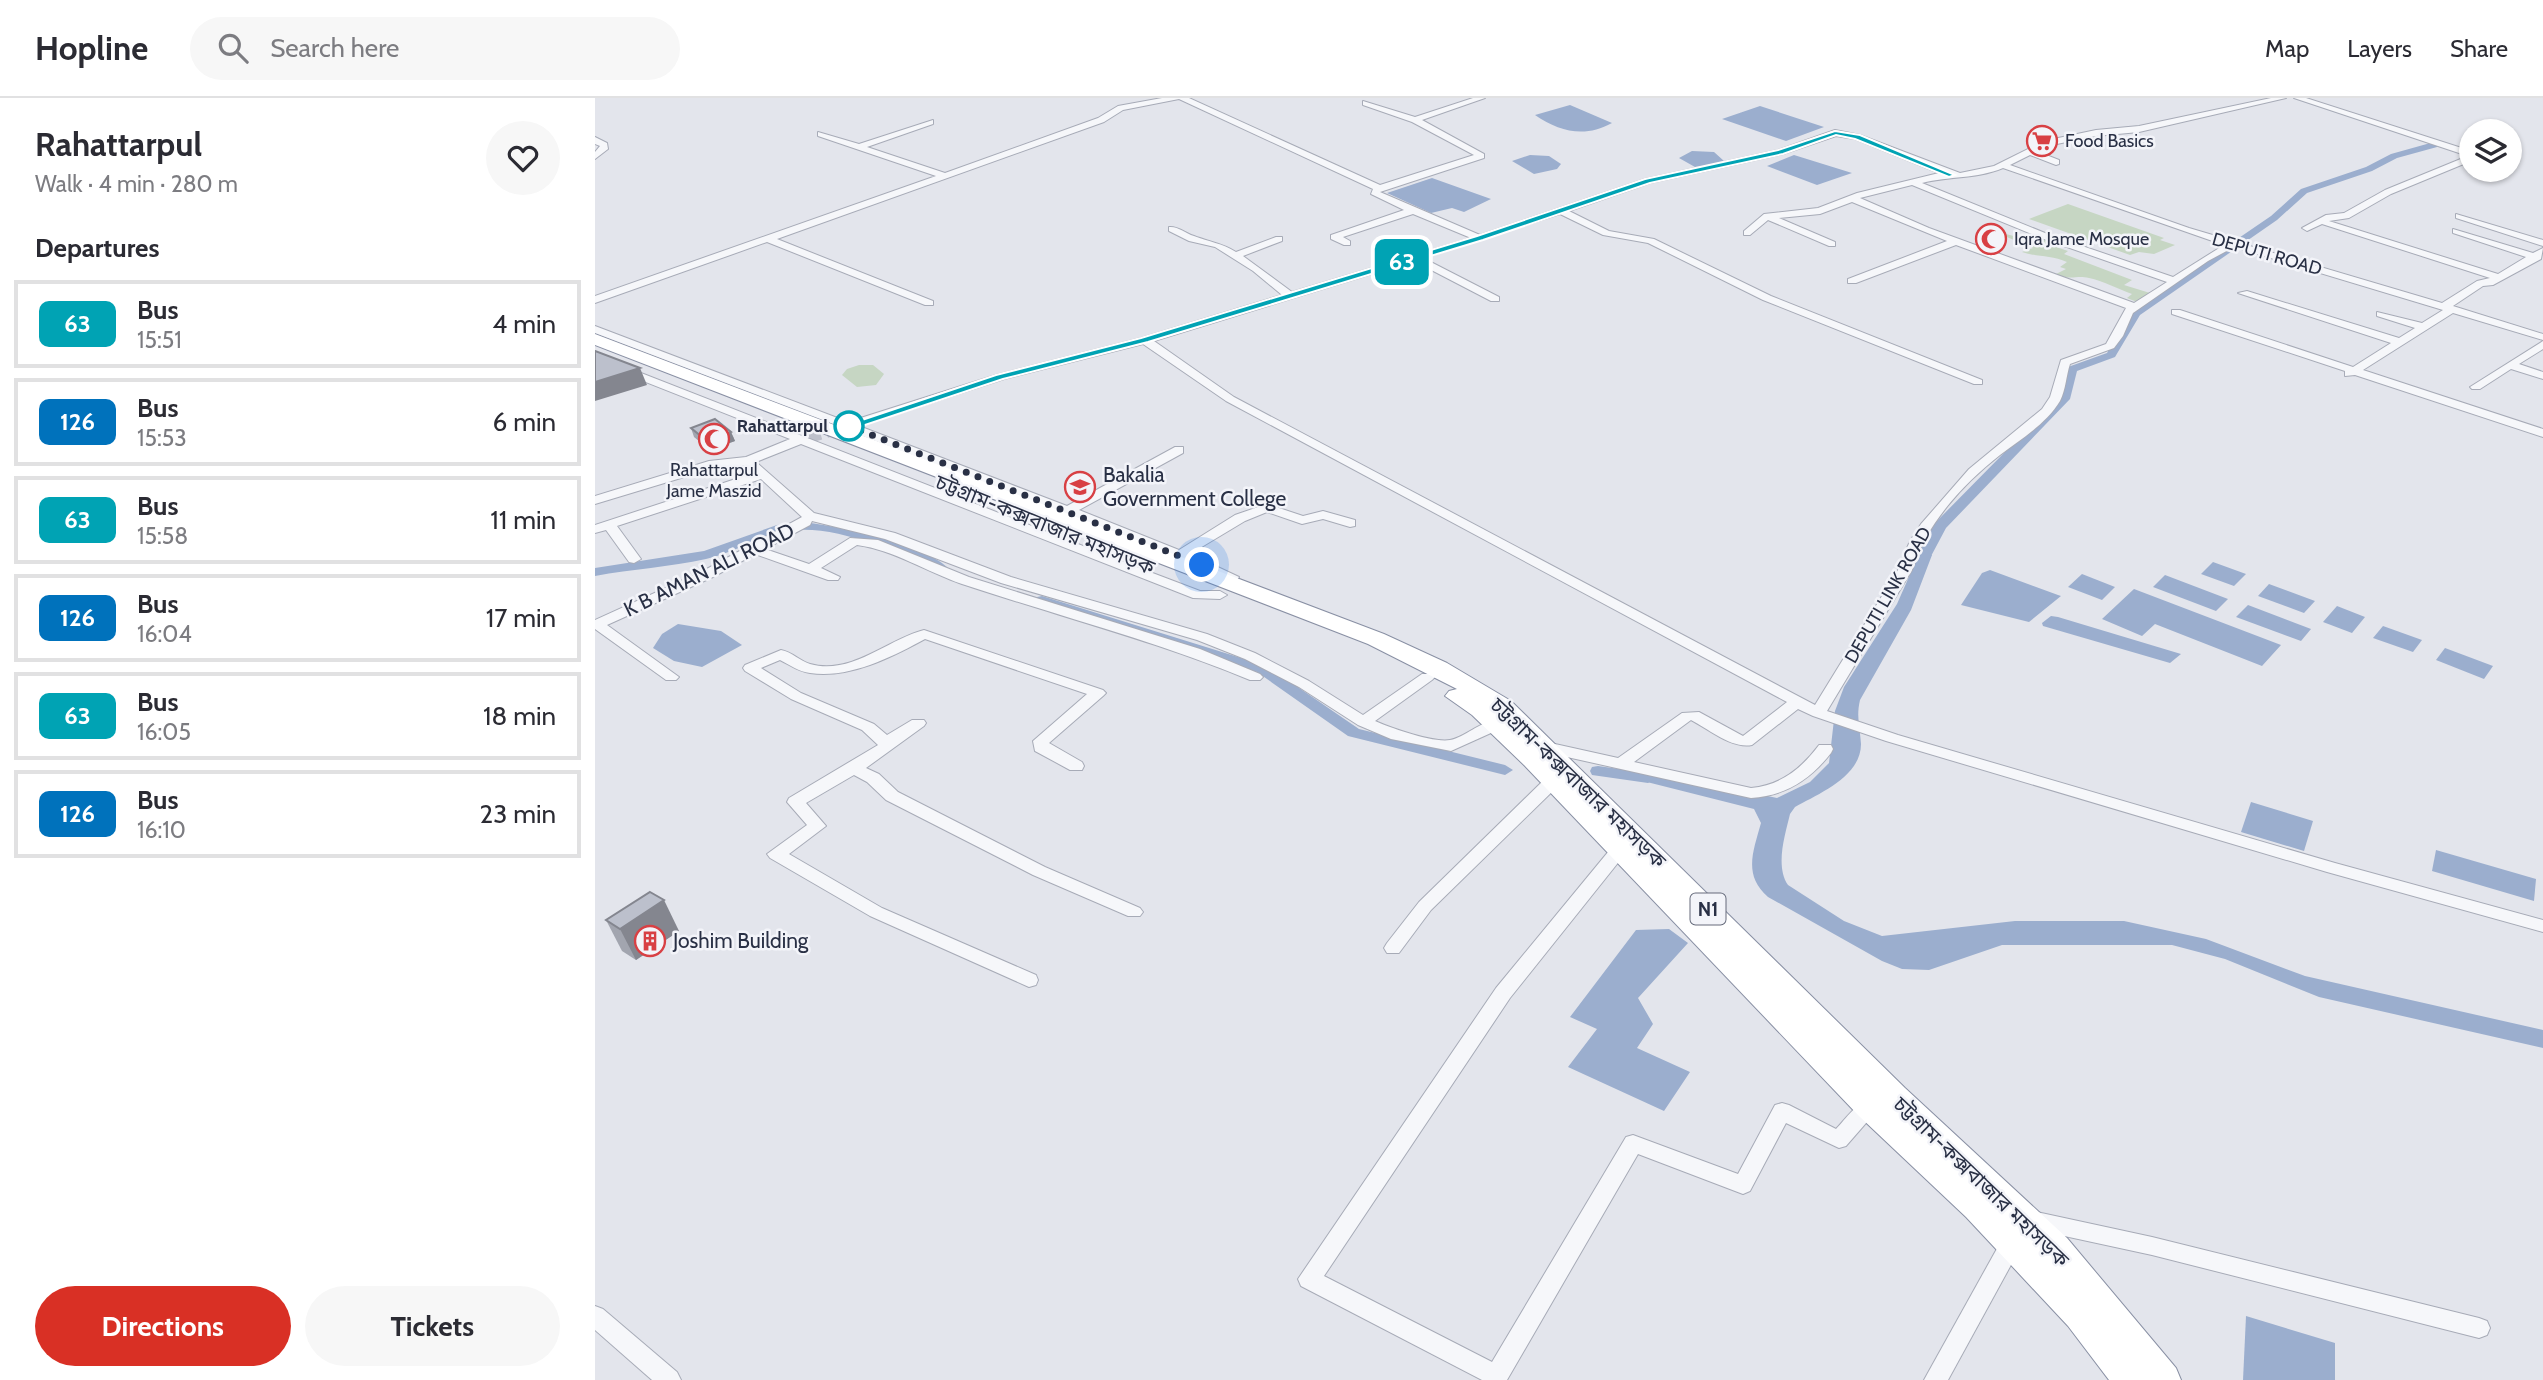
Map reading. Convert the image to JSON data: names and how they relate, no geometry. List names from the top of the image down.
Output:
{
  "streets": {
    "highway": ["চট্টগ্রাম-কক্সবাজার মহাসড়ক", "N1"],
    "street": ["DEPUTI ROAD", "K B AMAN ALI ROAD", "DEPUTI LINK ROAD"]
  },
  "crossings": [
    ["DEPUTI ROAD", "DEPUTI LINK ROAD"]
  ],
  "places": {
    "supermarket": ["Food Basics"],
    "mosque": ["Iqra Jame Mosque", "Rahattarpul Jame Maszid"],
    "other": ["Rahattarpul"],
    "school or university": ["Bakalia Government College"],
    "building": ["Joshim Building"]
  },
  "lines": ["bus line 63"],
  "page": {
    "header": "Hopline",
    "search": "Search here",
    "nav": ["Map", "Layers", "Share"],
    "heading": [
      ["Rahattarpul", "Walk · 4 min · 280 m"],
      "Departures"
    ],
    "on_map": "63",
    "list": [
      {
        "mark": "63",
        "name": "Bus",
        "note": "15:51",
        "value": "4 min"
      },
      {
        "mark": "126",
        "name": "Bus",
        "note": "15:53",
        "value": "6 min"
      },
      {
        "mark": "63",
        "name": "Bus",
        "note": "15:58",
        "value": "11 min"
      },
      {
        "mark": "126",
        "name": "Bus",
        "note": "16:04",
        "value": "17 min"
      },
      {
        "mark": "63",
        "name": "Bus",
        "note": "16:05",
        "value": "18 min"
      },
      {
        "mark": "126",
        "name": "Bus",
        "note": "16:10",
        "value": "23 min"
      }
    ],
    "buttons": ["Directions", "Tickets"]
  }
}
